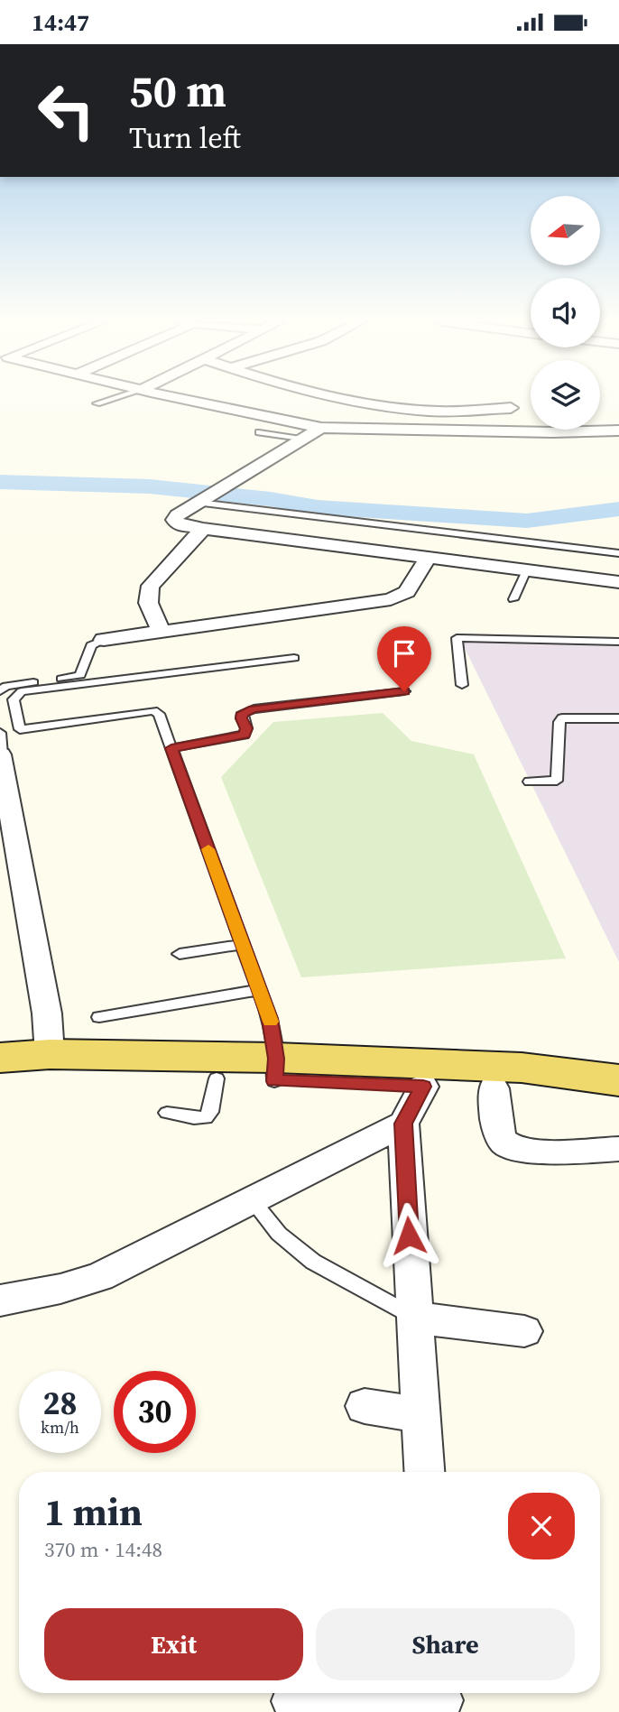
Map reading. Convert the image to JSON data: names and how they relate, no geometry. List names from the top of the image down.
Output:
{
  "north": "left",
  "page": {
    "status": "14:47",
    "turn": ["50 m", "Turn left"],
    "speed": "28 km/h",
    "limit": "30",
    "heading": ["1 min", "370 m · 14:48"],
    "buttons": ["Exit", "Share"]
  }
}
